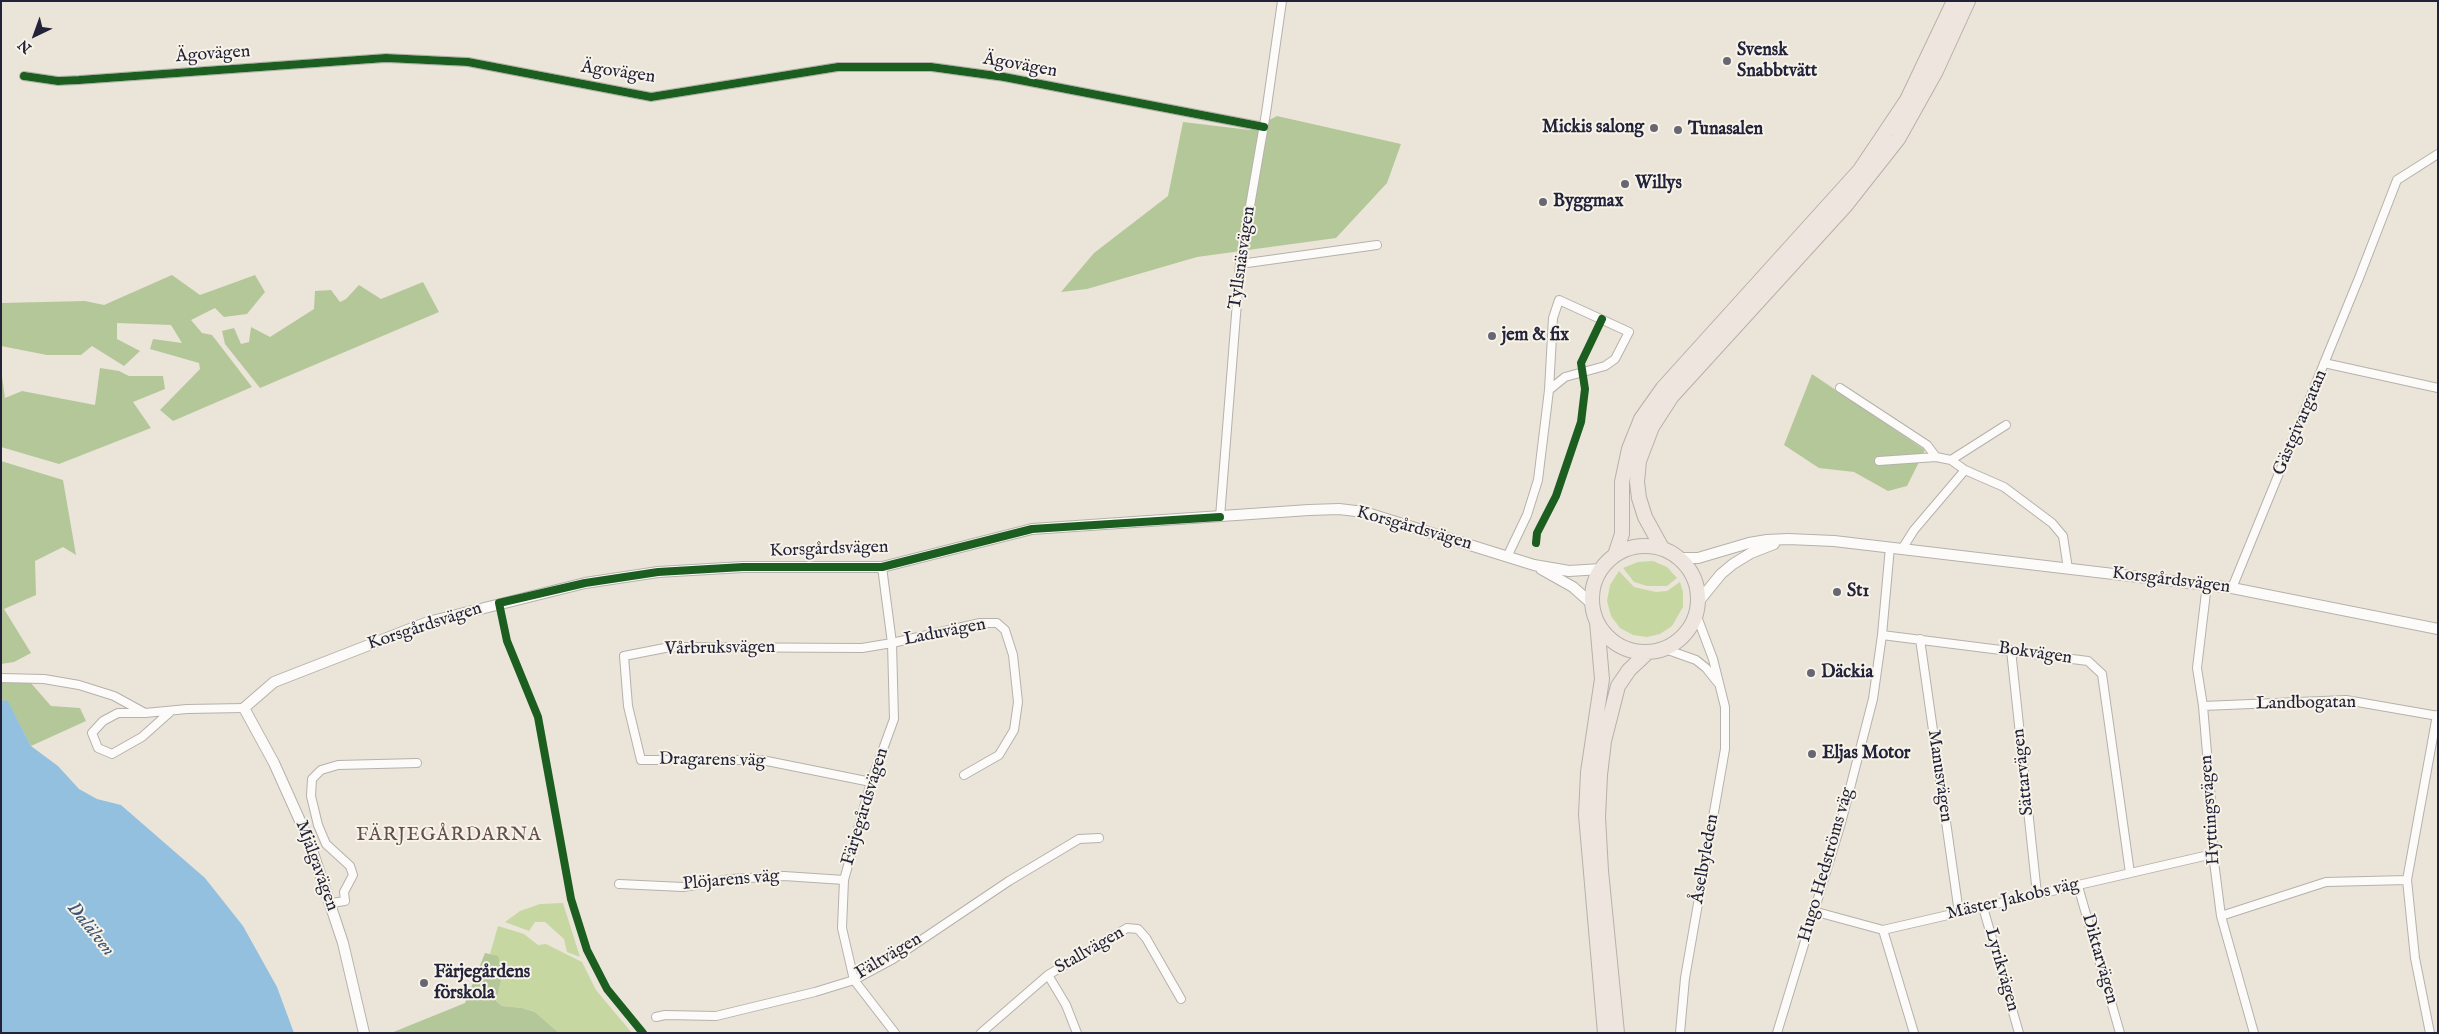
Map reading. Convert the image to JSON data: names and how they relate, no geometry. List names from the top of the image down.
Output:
{
  "streets": {
    "street": [
      "Ägovägen",
      "Tyllsnäsvägen",
      "Gästgivargatan",
      "Korsgårdsvägen",
      "Laduvägen",
      "Vårbruksvägen",
      "Bokvägen",
      "Landbogatan",
      "Dragarens väg",
      "Sättarvägen",
      "Manusvägen",
      "Färjegårdsvägen",
      "Hyttingsvägen",
      "Åselbyleden",
      "Hugo Hedströms väg",
      "Mjälgavägen",
      "Plöjarens väg",
      "Mäster Jakobs väg",
      "Stallvägen",
      "Fältvägen",
      "Diktarvägen",
      "Lyrikvägen"
    ]
  },
  "crossings": [
    ["Ägovägen", "Tyllsnäsvägen"],
    ["Tyllsnäsvägen", "Korsgårdsvägen"],
    ["Gästgivargatan", "Korsgårdsvägen"],
    ["Korsgårdsvägen", "Färjegårdsvägen"],
    ["Korsgårdsvägen", "Hyttingsvägen"],
    ["Korsgårdsvägen", "Åselbyleden"],
    ["Korsgårdsvägen", "Hugo Hedströms väg"],
    ["Korsgårdsvägen", "Mjälgavägen"],
    ["Laduvägen", "Vårbruksvägen"],
    ["Laduvägen", "Färjegårdsvägen"],
    ["Vårbruksvägen", "Dragarens väg"],
    ["Vårbruksvägen", "Färjegårdsvägen"],
    ["Bokvägen", "Sättarvägen"],
    ["Bokvägen", "Manusvägen"],
    ["Bokvägen", "Hugo Hedströms väg"],
    ["Bokvägen", "Mäster Jakobs väg"],
    ["Landbogatan", "Hyttingsvägen"],
    ["Dragarens väg", "Färjegårdsvägen"],
    ["Sättarvägen", "Mäster Jakobs väg"],
    ["Manusvägen", "Mäster Jakobs väg"],
    ["Färjegårdsvägen", "Plöjarens väg"],
    ["Färjegårdsvägen", "Fältvägen"],
    ["Hyttingsvägen", "Mäster Jakobs väg"],
    ["Hugo Hedströms väg", "Mäster Jakobs väg"],
    ["Mäster Jakobs väg", "Diktarvägen"],
    ["Mäster Jakobs väg", "Lyrikvägen"]
  ],
  "districts": ["FÄRJEGÅRDARNA"],
  "water": ["Dalälven"],
  "places": [
    "Svensk Snabbtvätt",
    "Mickis salong",
    "Tunasalen",
    "Willys",
    "Byggmax",
    "jem & fix",
    "St1",
    "Däckia",
    "Eljas Motor",
    "Färjegårdens förskola"
  ],
  "north": "bottom left"
}
